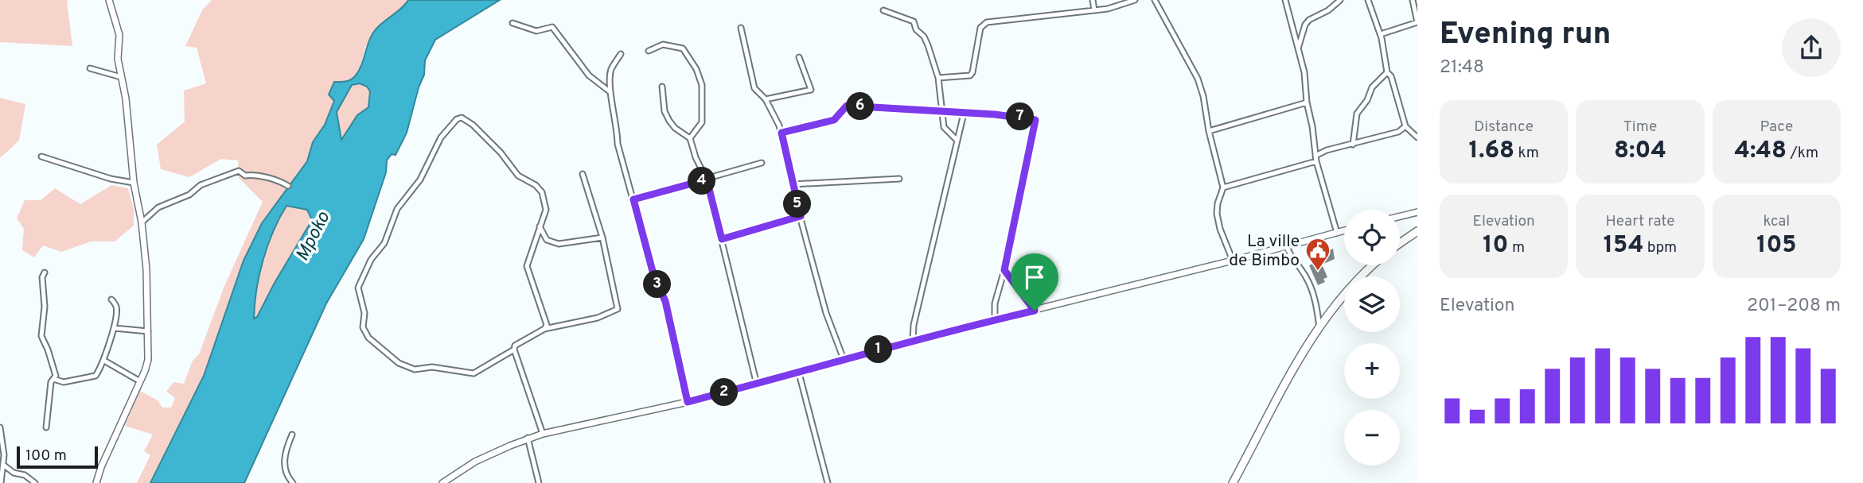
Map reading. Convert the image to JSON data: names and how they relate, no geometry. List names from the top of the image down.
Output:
{
  "water": ["Mpoko"],
  "places": {
    "public building": ["La ville de Bimbo"]
  },
  "scale_bar": "100 m",
  "page": {
    "heading": ["Evening run", "21:48"],
    "pins": [
      "6",
      "7",
      "4",
      "5",
      "3",
      "1",
      "2"
    ],
    "stats": [
      ["Distance", "1.68 km"],
      ["Time", "8:04"],
      ["Pace", "4:48 /km"],
      ["Elevation", "10 m"],
      ["Heart rate", "154 bpm"],
      ["kcal", "105"]
    ],
    "map_buttons": ["+", "−"],
    "chart": ["Elevation", "201–208 m"],
    "scale": "100 m"
  }
}
